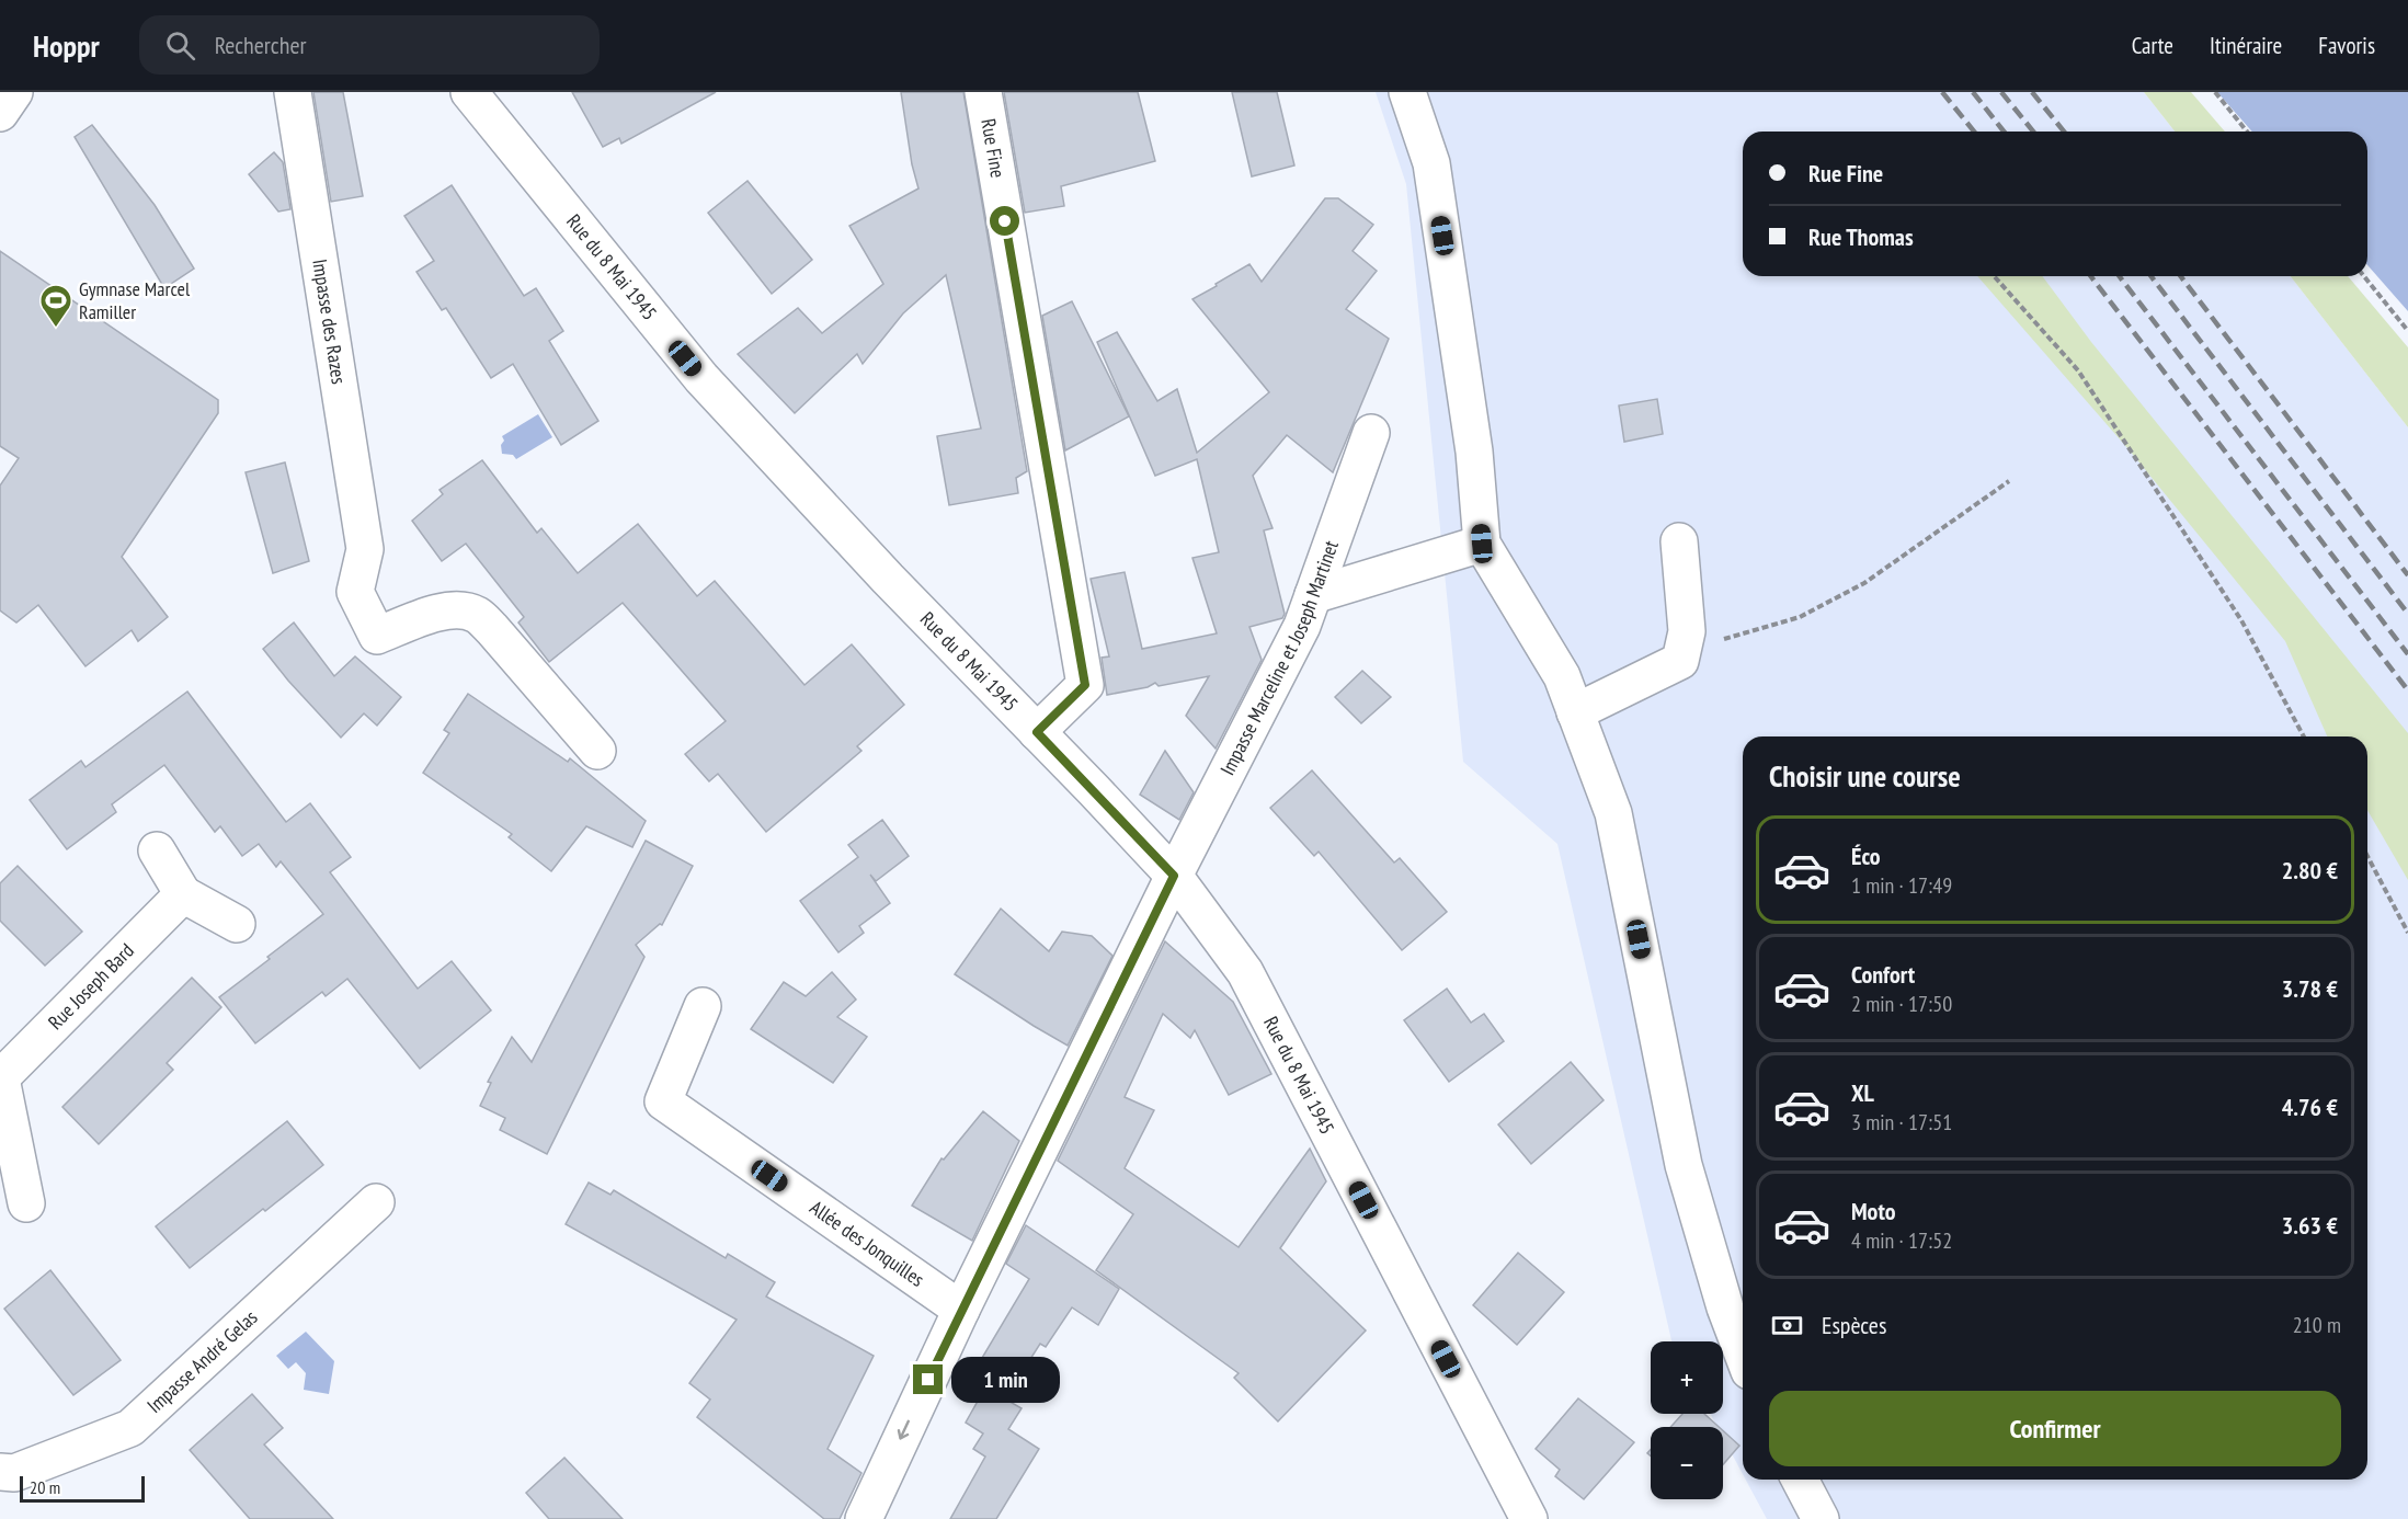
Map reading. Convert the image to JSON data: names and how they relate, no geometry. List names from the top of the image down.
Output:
{
  "streets": {
    "street": [
      "Rue Fine",
      "Rue du 8 Mai 1945",
      "Impasse des Razes",
      "Impasse Marceline et Joseph Martinet",
      "Rue Joseph Bard",
      "Allée des Jonquilles",
      "Impasse André Gelas"
    ]
  },
  "crossings": [
    ["Rue Fine", "Rue du 8 Mai 1945"],
    ["Rue du 8 Mai 1945", "Impasse Marceline et Joseph Martinet"],
    ["Impasse Marceline et Joseph Martinet", "Allée des Jonquilles"]
  ],
  "places": {
    "sports": ["Gymnase Marcel Ramiller"]
  },
  "scale_bar": "20 m",
  "page": {
    "header": "Hoppr",
    "search": "Rechercher",
    "nav": ["Carte", "Itinéraire", "Favoris"],
    "banner": ["Rue Fine", "Rue Thomas"],
    "heading": "Choisir une course",
    "list": [
      {
        "name": "Éco",
        "note": "1 min · 17:49",
        "value": "2.80 €"
      },
      {
        "name": "Confort",
        "note": "2 min · 17:50",
        "value": "3.78 €"
      },
      {
        "name": "XL",
        "note": "3 min · 17:51",
        "value": "4.76 €"
      },
      {
        "name": "Moto",
        "note": "4 min · 17:52",
        "value": "3.63 €"
      }
    ],
    "pay": ["Espèces", "210 m"],
    "map_buttons": ["+", "−"],
    "bubble": "1 min",
    "buttons": "Confirmer",
    "scale": "20 m"
  }
}
